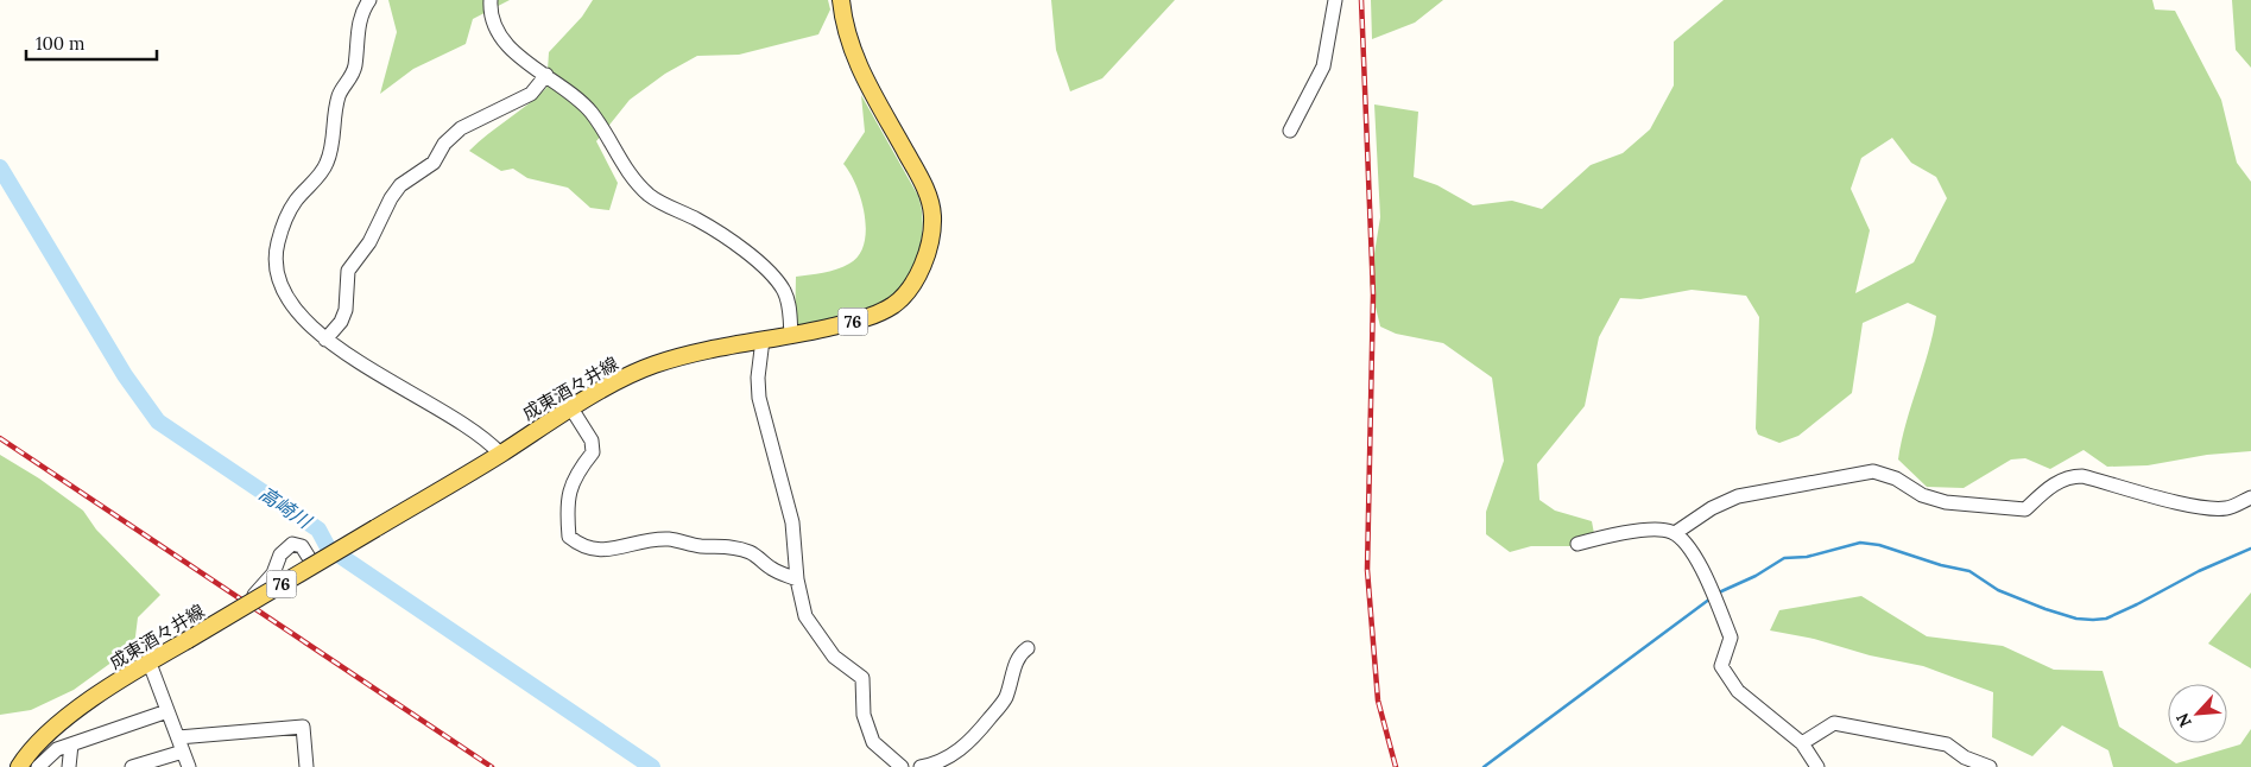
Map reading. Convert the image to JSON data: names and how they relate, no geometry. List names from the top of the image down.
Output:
{
  "streets": {
    "main road": ["76", "成東酒々井線"]
  },
  "water": ["高崎川"],
  "scale_bar": "100 m",
  "north": "bottom left"
}
